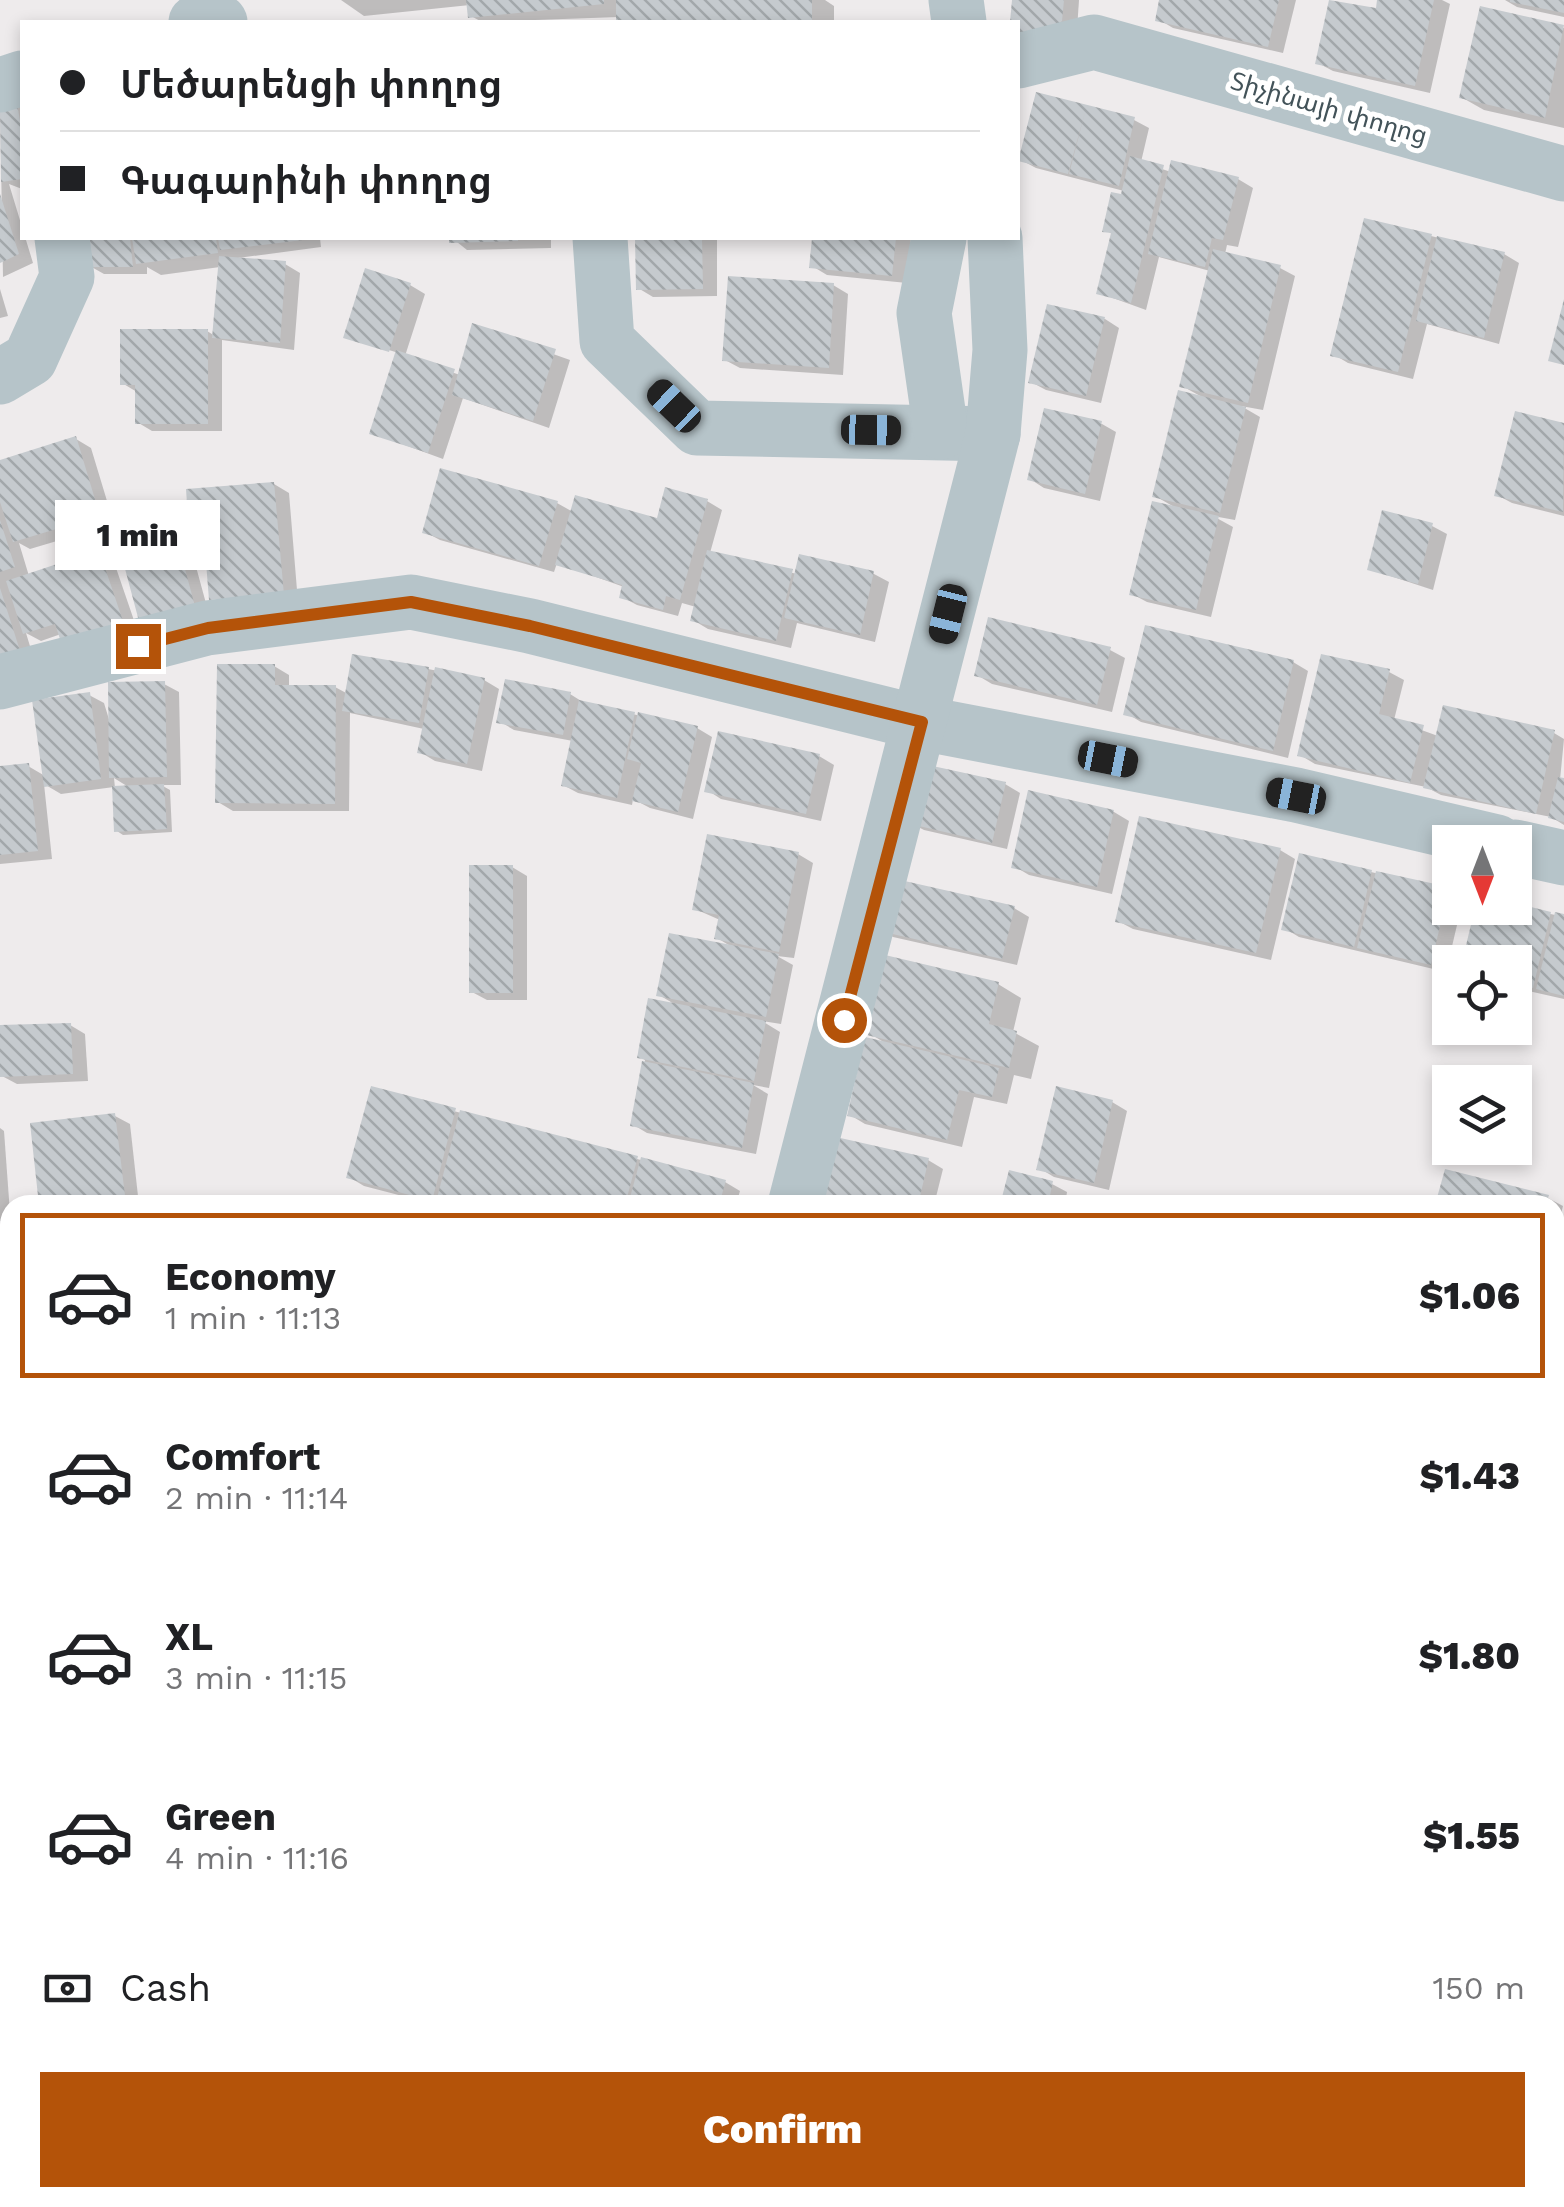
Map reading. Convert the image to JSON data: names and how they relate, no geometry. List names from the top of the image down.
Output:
{
  "streets": {
    "street": ["Տիչինայի փողոց"]
  },
  "north": "bottom",
  "page": {
    "banner": ["Մեծարենցի փողոց", "Գագարինի փողոց"],
    "bubble": "1 min",
    "list": [
      {
        "name": "Economy",
        "note": "1 min · 11:13",
        "value": "$1.06"
      },
      {
        "name": "Comfort",
        "note": "2 min · 11:14",
        "value": "$1.43"
      },
      {
        "name": "XL",
        "note": "3 min · 11:15",
        "value": "$1.80"
      },
      {
        "name": "Green",
        "note": "4 min · 11:16",
        "value": "$1.55"
      }
    ],
    "pay": ["Cash", "150 m"],
    "buttons": "Confirm"
  }
}
